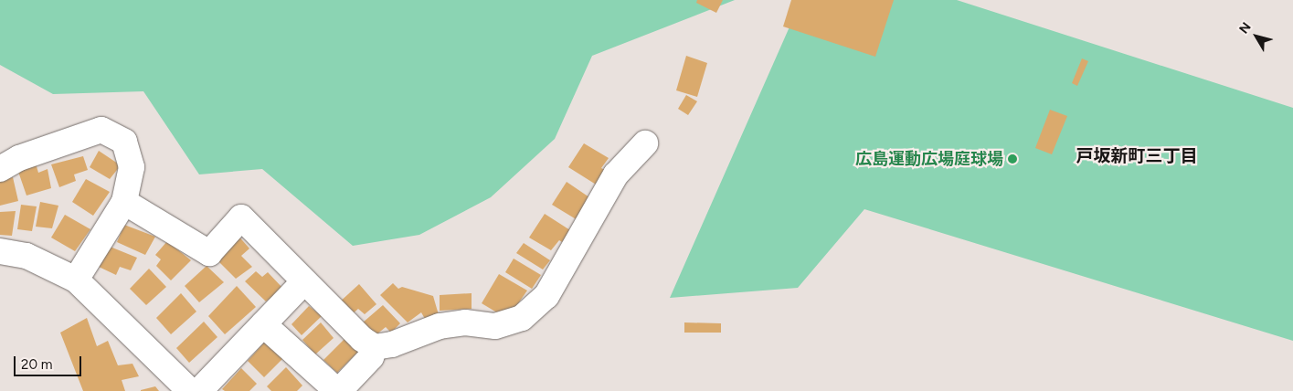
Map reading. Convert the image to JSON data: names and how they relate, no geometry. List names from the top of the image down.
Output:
{
  "districts": ["戸坂新町三丁目"],
  "places": ["広島運動広場庭球場"],
  "scale_bar": "20 m",
  "north": "top left"
}
